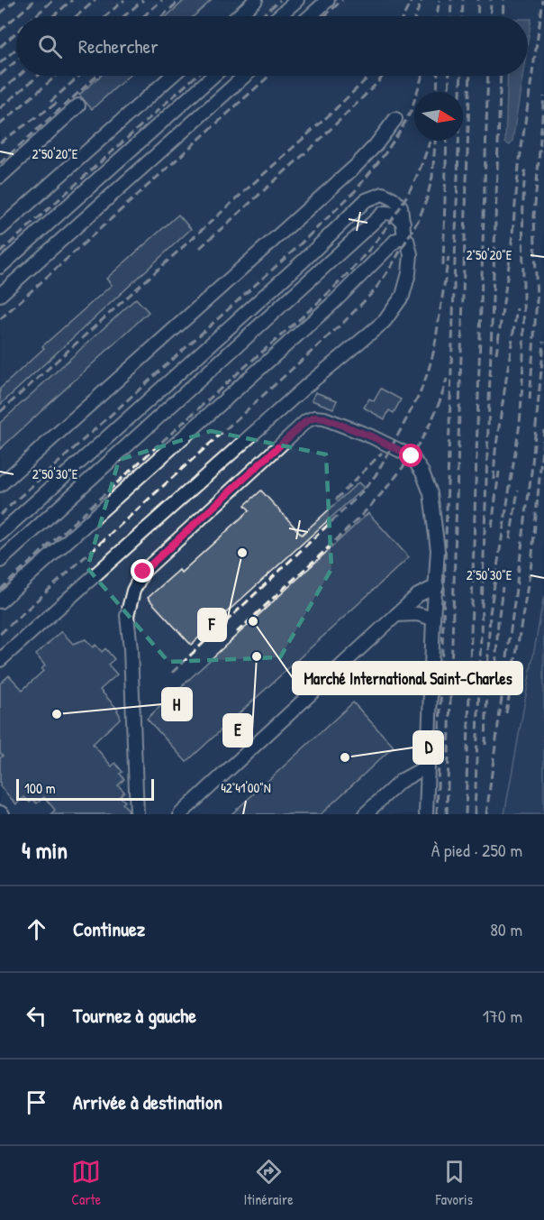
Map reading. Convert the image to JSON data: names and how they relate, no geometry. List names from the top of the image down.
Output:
{
  "places": [
    "F",
    "Marché International Saint-Charles",
    "E",
    "H",
    "D"
  ],
  "scale_bar": "100 m",
  "north": "right",
  "page": {
    "search": "Rechercher",
    "scale": "100 m",
    "heading": ["4 min", "À pied · 250 m"],
    "list": [
      ["Continuez", "80 m"],
      ["Tournez à gauche", "170 m"],
      "Arrivée à destination"
    ],
    "nav": ["Carte", "Itinéraire", "Favoris"]
  },
  "coordinates": ["2°50'20\"E", "2°50'30\"E", "42°41'00\"N"]
}
